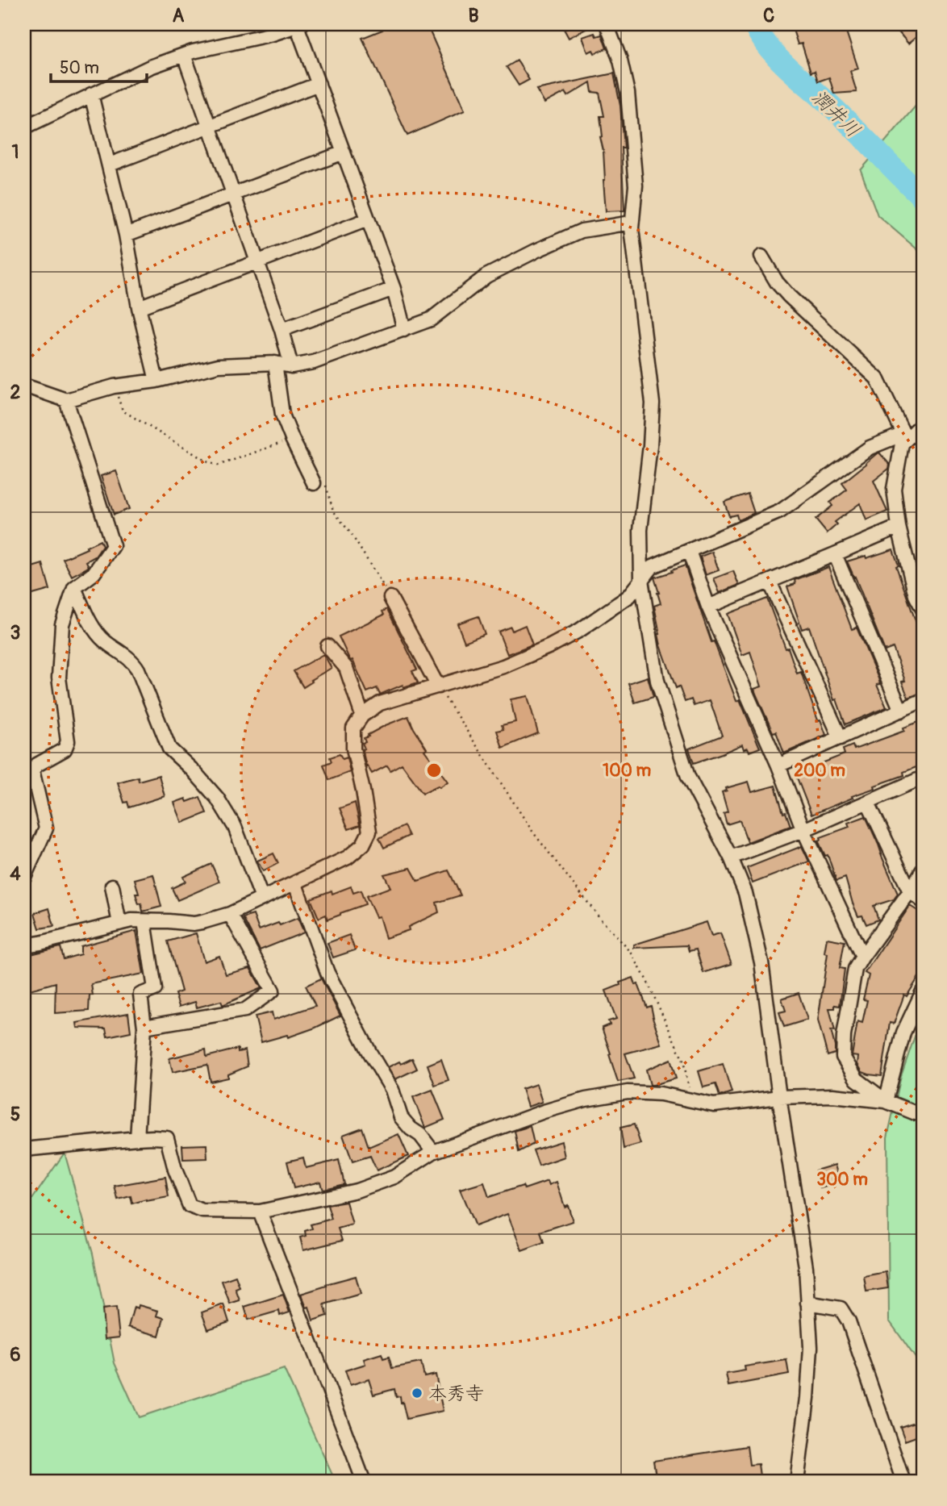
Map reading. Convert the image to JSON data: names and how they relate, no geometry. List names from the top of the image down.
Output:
{
  "water": ["潤井川"],
  "places": ["本秀寺"],
  "scale_bar": "50 m",
  "grid": {
    "columns": ["A", "B", "C"],
    "rows": [
      "1",
      "2",
      "3",
      "4",
      "5",
      "6"
    ]
  },
  "rings": ["100 m", "200 m", "300 m"]
}
